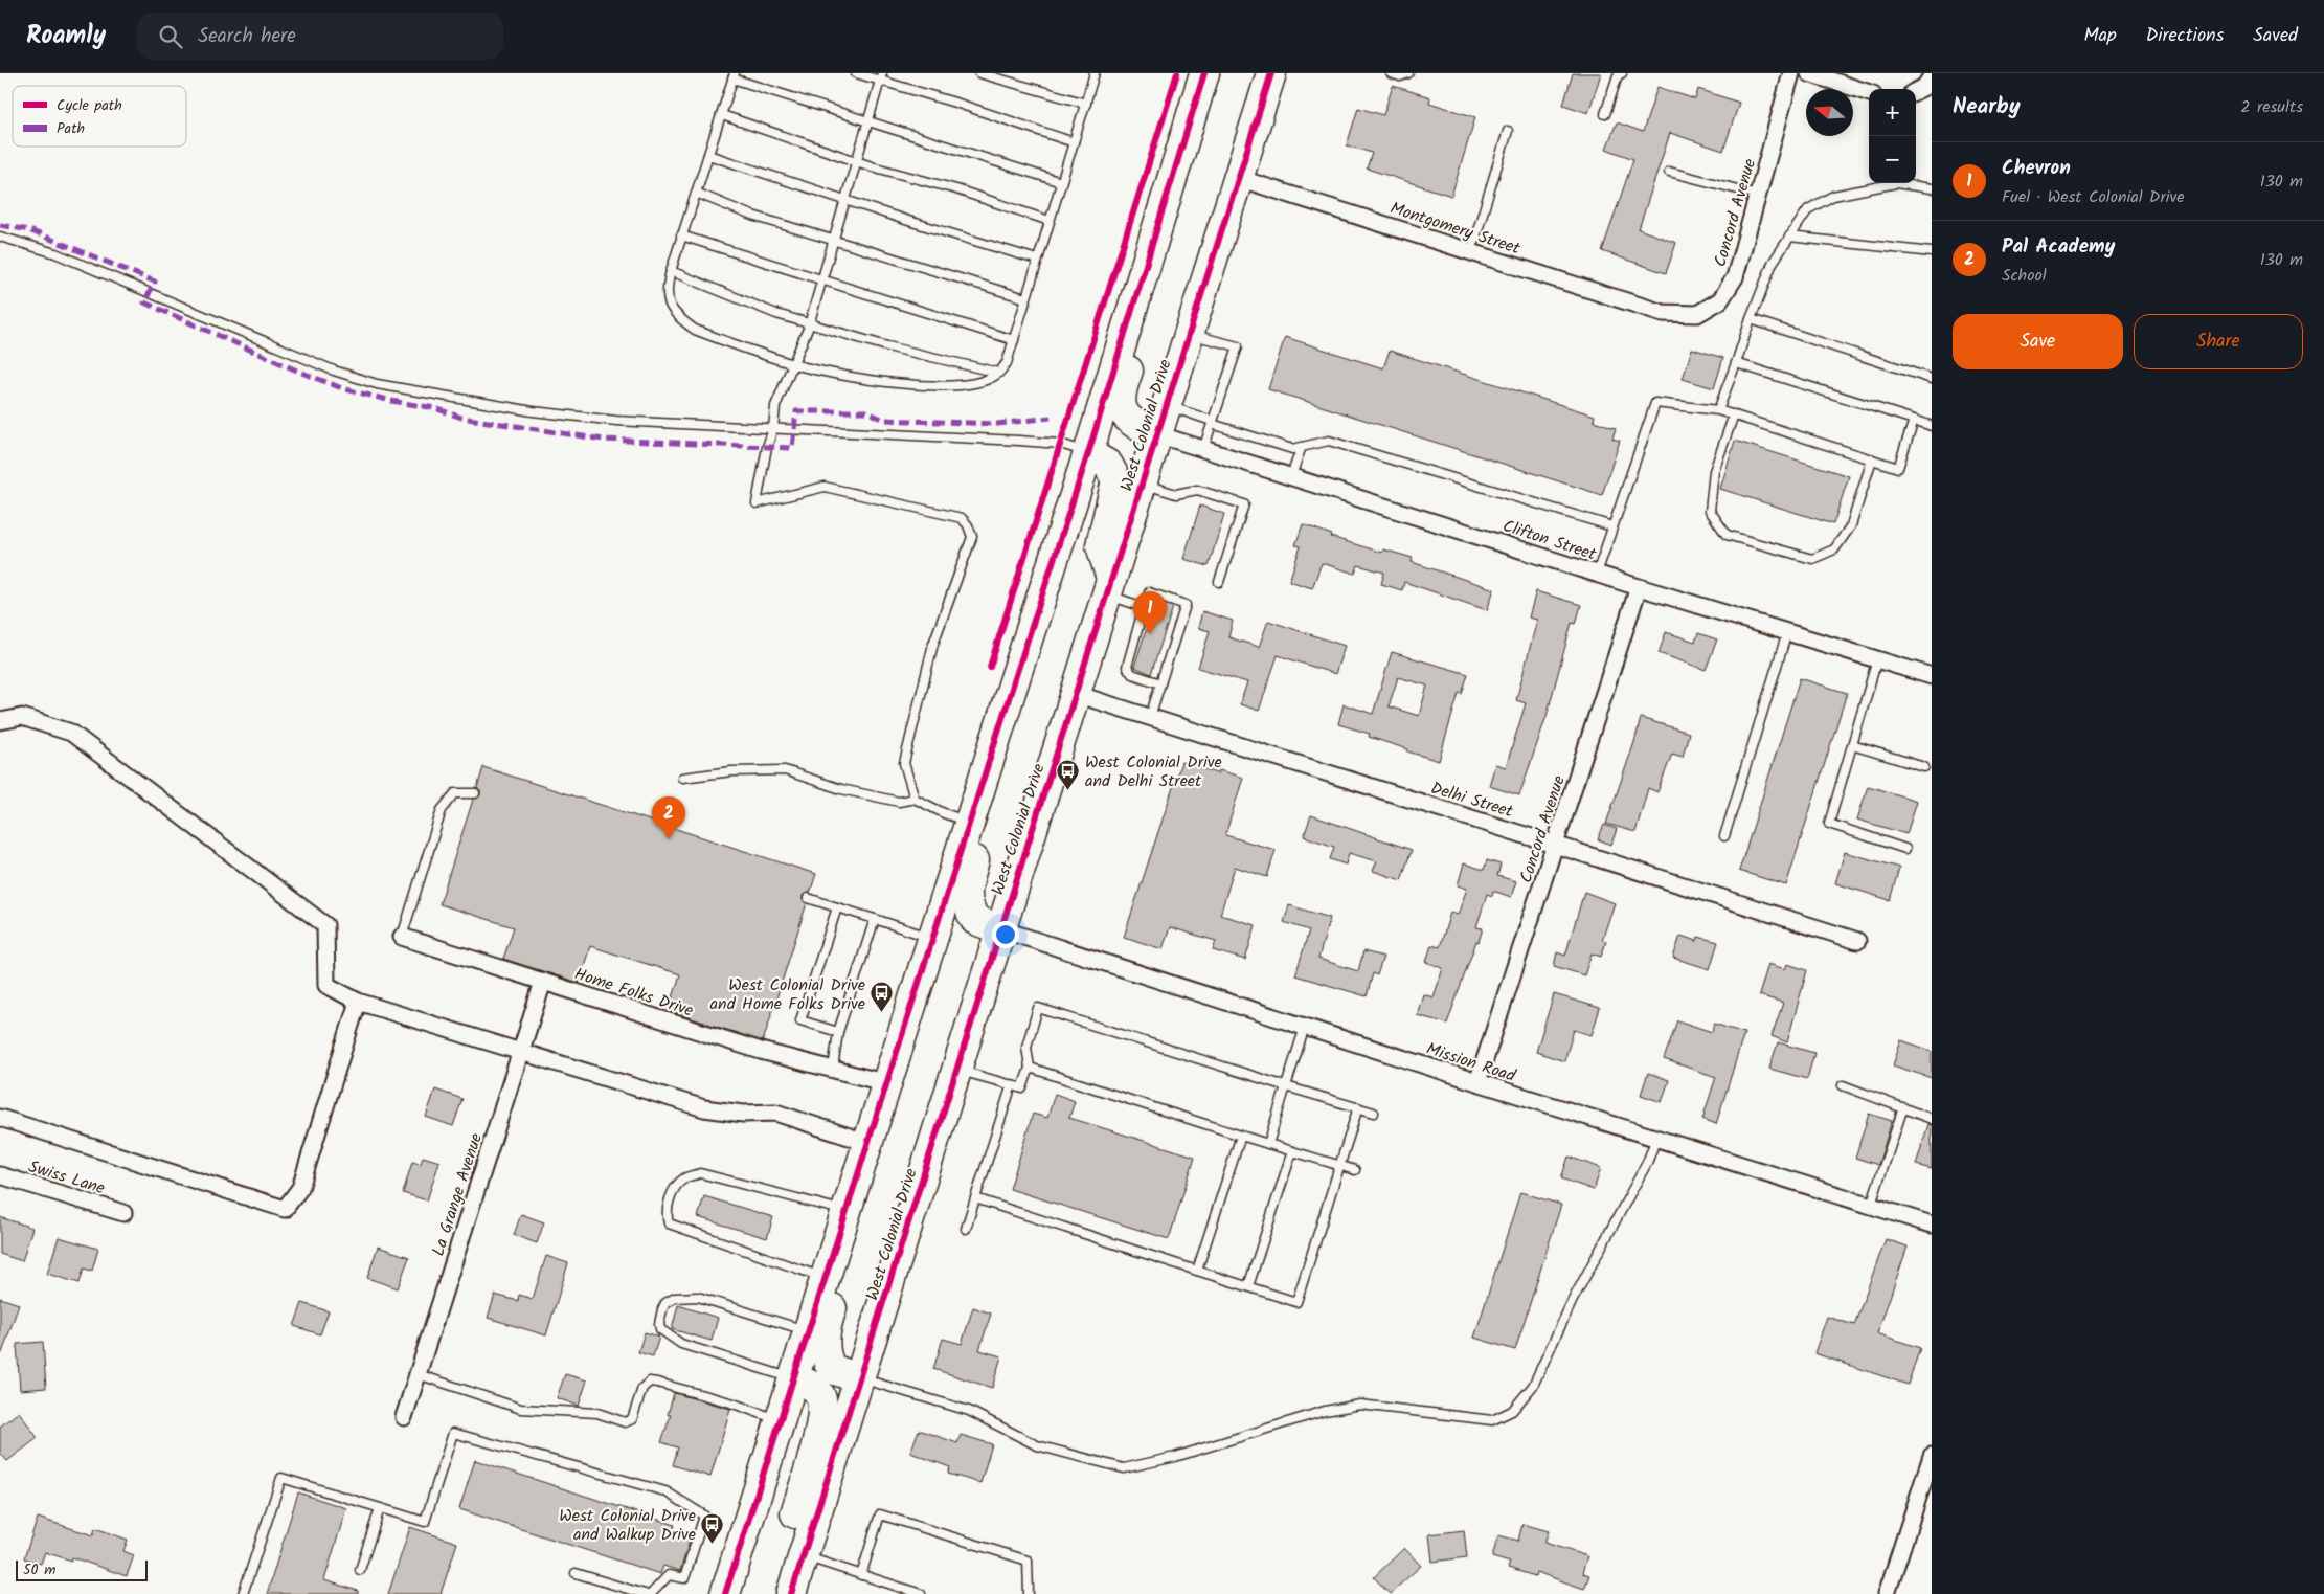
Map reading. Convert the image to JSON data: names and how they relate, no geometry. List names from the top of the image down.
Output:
{
  "streets": {
    "highway": ["West Colonial Drive"],
    "street": [
      "Concord Avenue",
      "Montgomery Street",
      "Clifton Street",
      "Delhi Street",
      "Home Folks Drive",
      "Mission Road",
      "Swiss Lane",
      "La Grange Avenue"
    ]
  },
  "crossings": [
    ["Concord Avenue", "Montgomery Street"],
    ["Concord Avenue", "Clifton Street"],
    ["Concord Avenue", "Delhi Street"],
    ["Concord Avenue", "Mission Road"],
    ["Montgomery Street", "West Colonial Drive"],
    ["West Colonial Drive", "Clifton Street"],
    ["West Colonial Drive", "Delhi Street"],
    ["West Colonial Drive", "Mission Road"],
    ["Home Folks Drive", "La Grange Avenue"]
  ],
  "places": {
    "bus stop": ["West Colonial Drive and Delhi Street", "West Colonial Drive and Home Folks Drive", "West Colonial Drive and Walkup Drive"]
  },
  "legend": ["Cycle path", "Path"],
  "scale_bar": "50 m",
  "north": "left",
  "page": {
    "header": "Roamly",
    "search": "Search here",
    "nav": ["Map", "Directions", "Saved"],
    "heading": ["Nearby", "2 results"],
    "map_buttons": ["+", "−"],
    "list": [
      {
        "mark": "1",
        "name": "Chevron",
        "note": "Fuel · West Colonial Drive",
        "value": "130 m"
      },
      {
        "mark": "2",
        "name": "Pal Academy",
        "note": "School",
        "value": "130 m"
      }
    ],
    "buttons": ["Save", "Share"],
    "pins": ["1", "2"],
    "scale": "50 m"
  }
}
